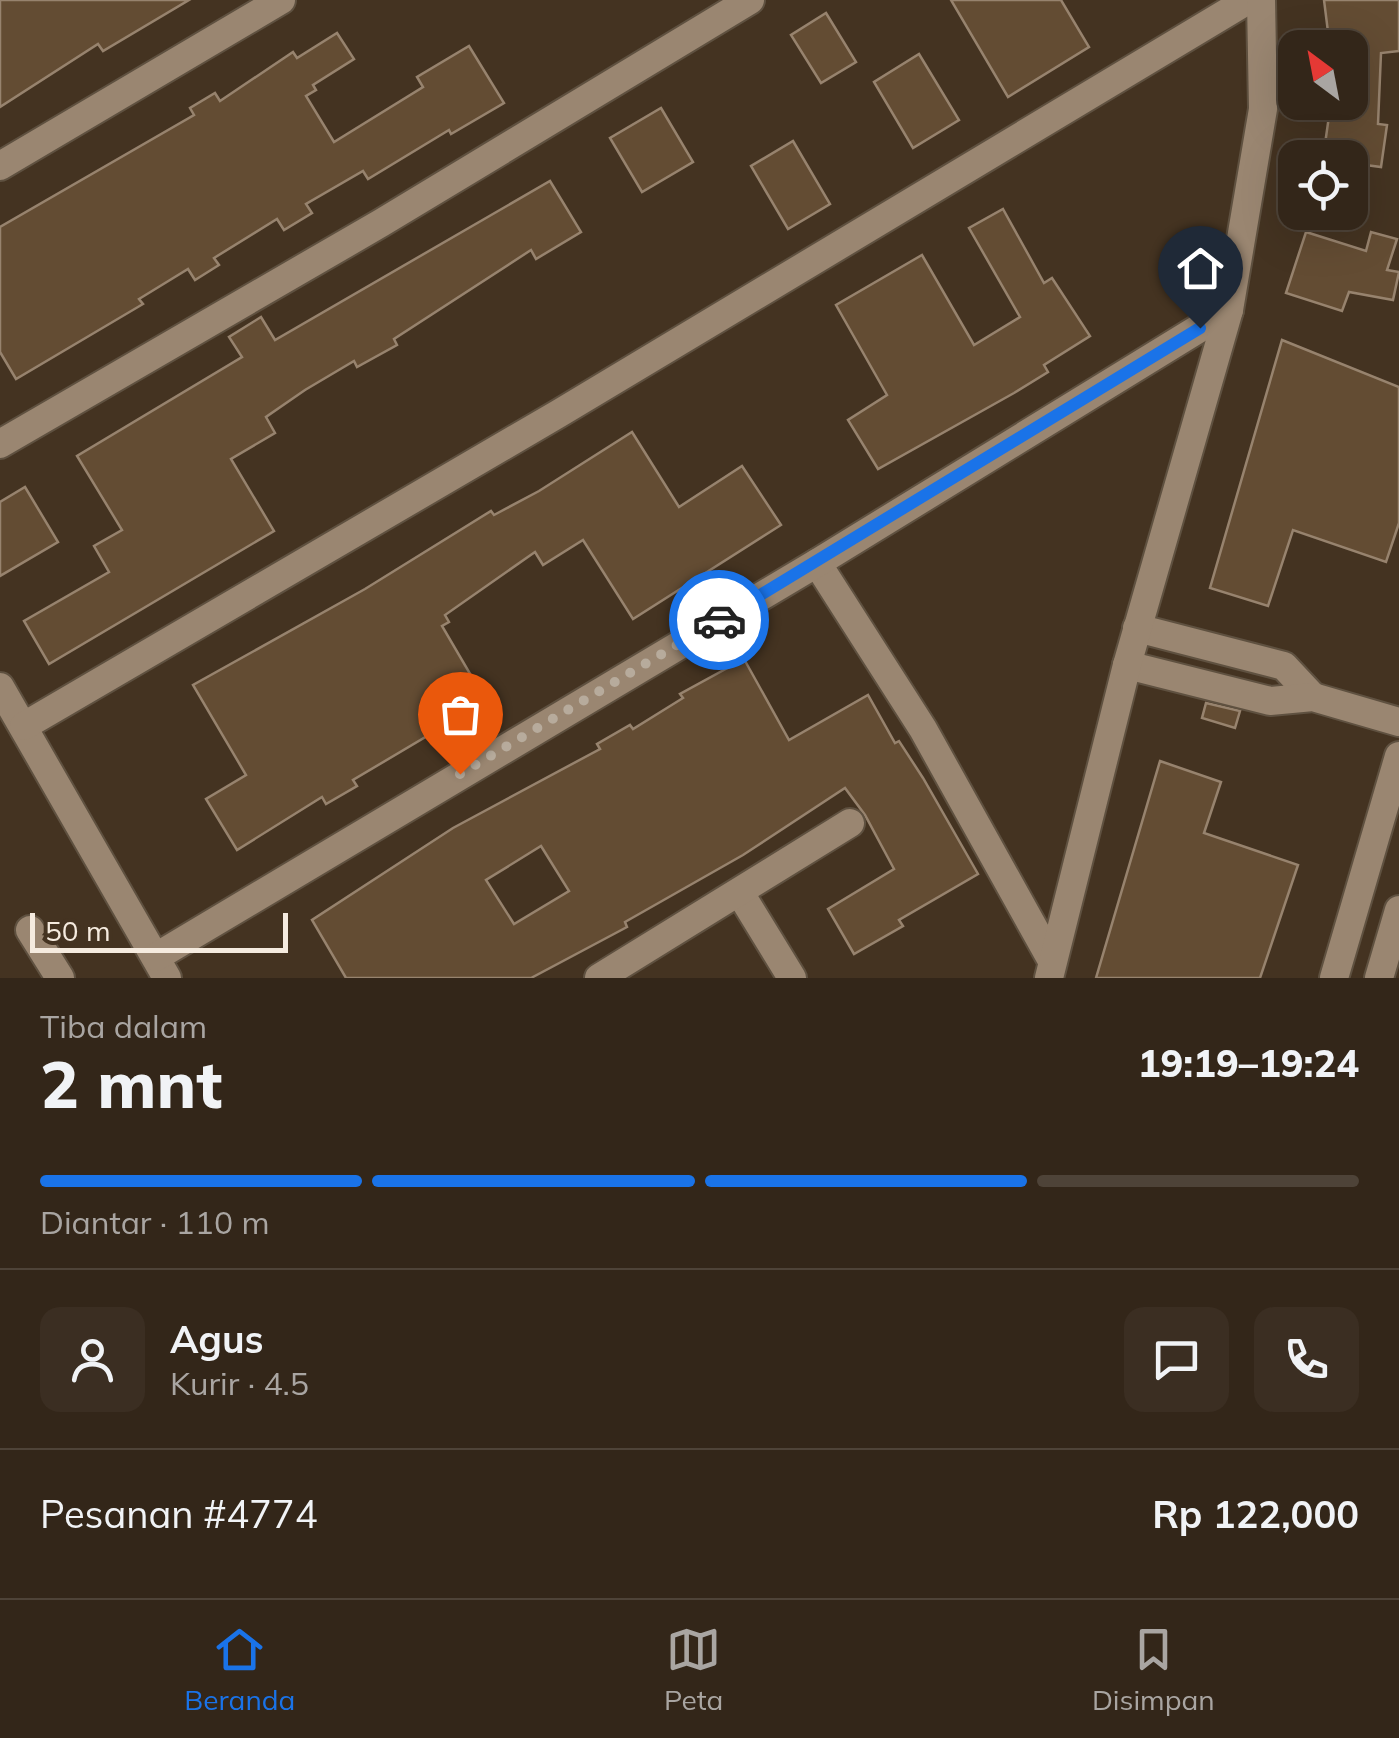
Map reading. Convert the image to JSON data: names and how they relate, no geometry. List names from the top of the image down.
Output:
{
  "scale_bar": "50 m",
  "north": "top left",
  "page": {
    "scale": "50 m",
    "heading": ["2 mnt", "Tiba dalam", "19:19–19:24"],
    "panel": [
      "Agus",
      "Kurir · 4.5",
      "Pesanan #4774",
      "Rp 122,000"
    ],
    "bar": "Diantar · 110 m",
    "tabs": ["Beranda", "Peta", "Disimpan"]
  }
}
